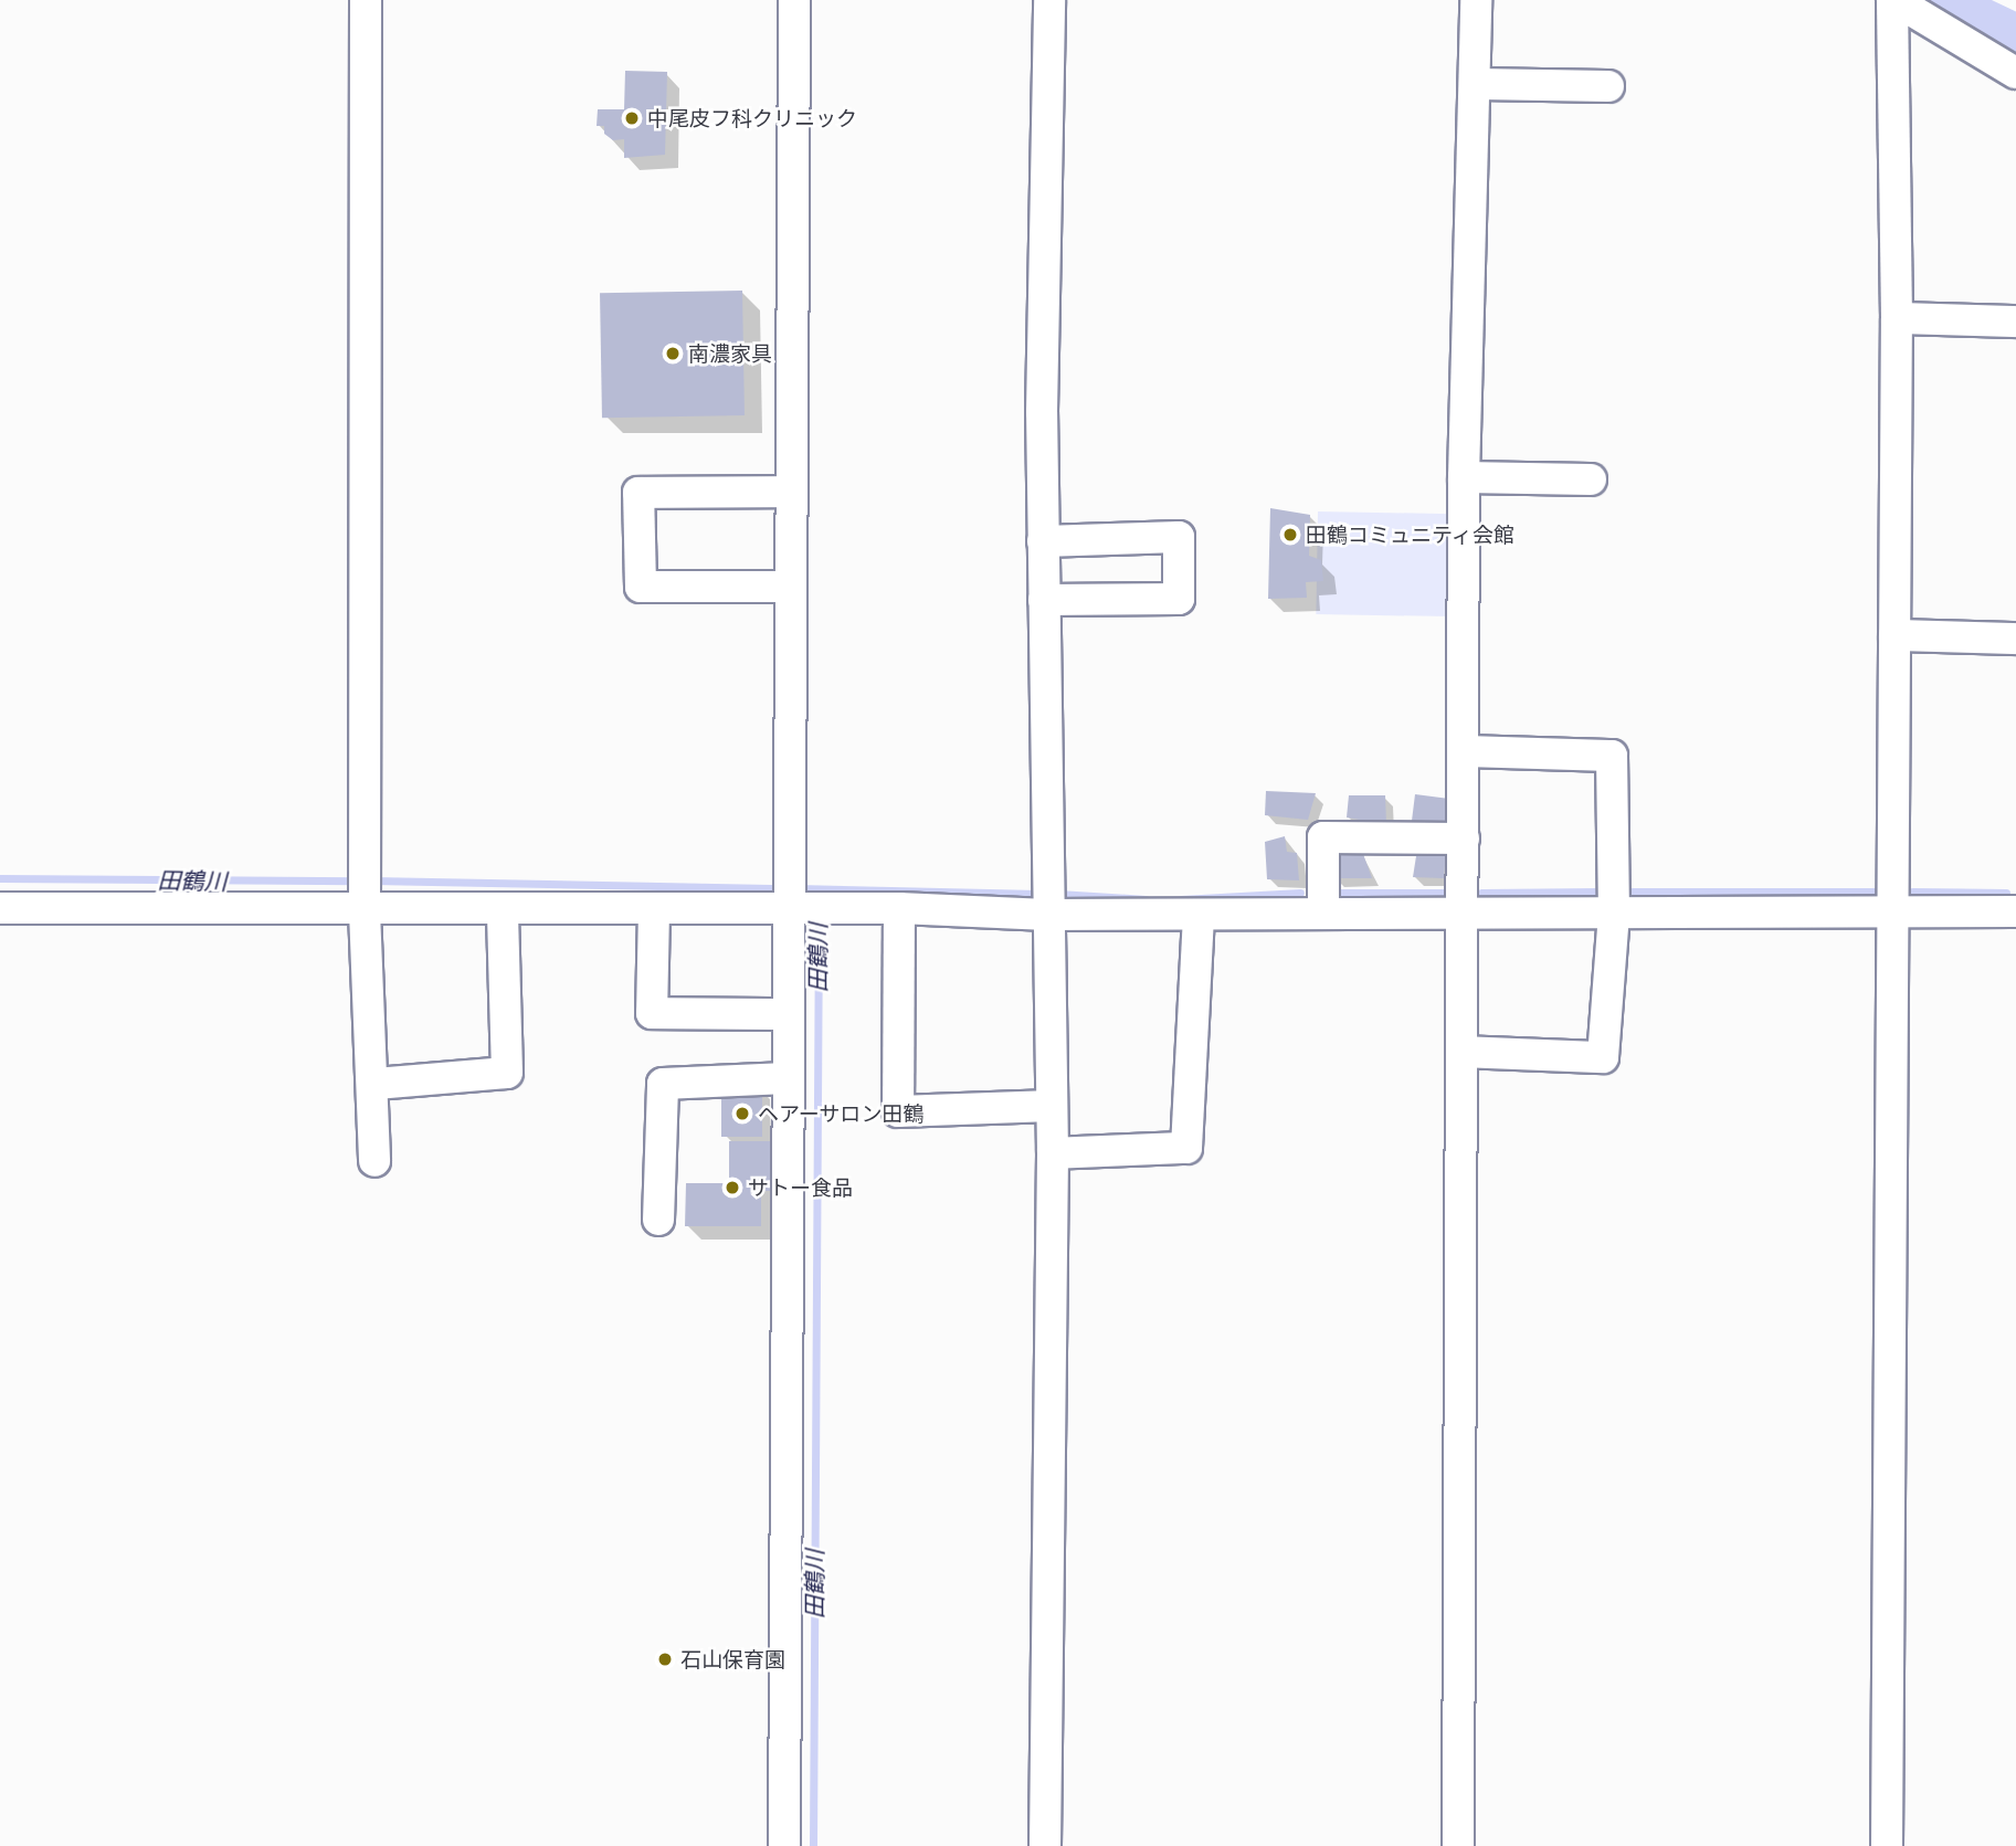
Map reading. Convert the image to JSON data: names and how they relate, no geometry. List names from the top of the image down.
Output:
{
  "water": ["田鶴川"],
  "places": [
    "中尾皮フ科クリニック",
    "南濃家具",
    "田鶴コミュニティ会館",
    "ヘアーサロン田鶴",
    "サトー食品",
    "石山保育園"
  ]
}
